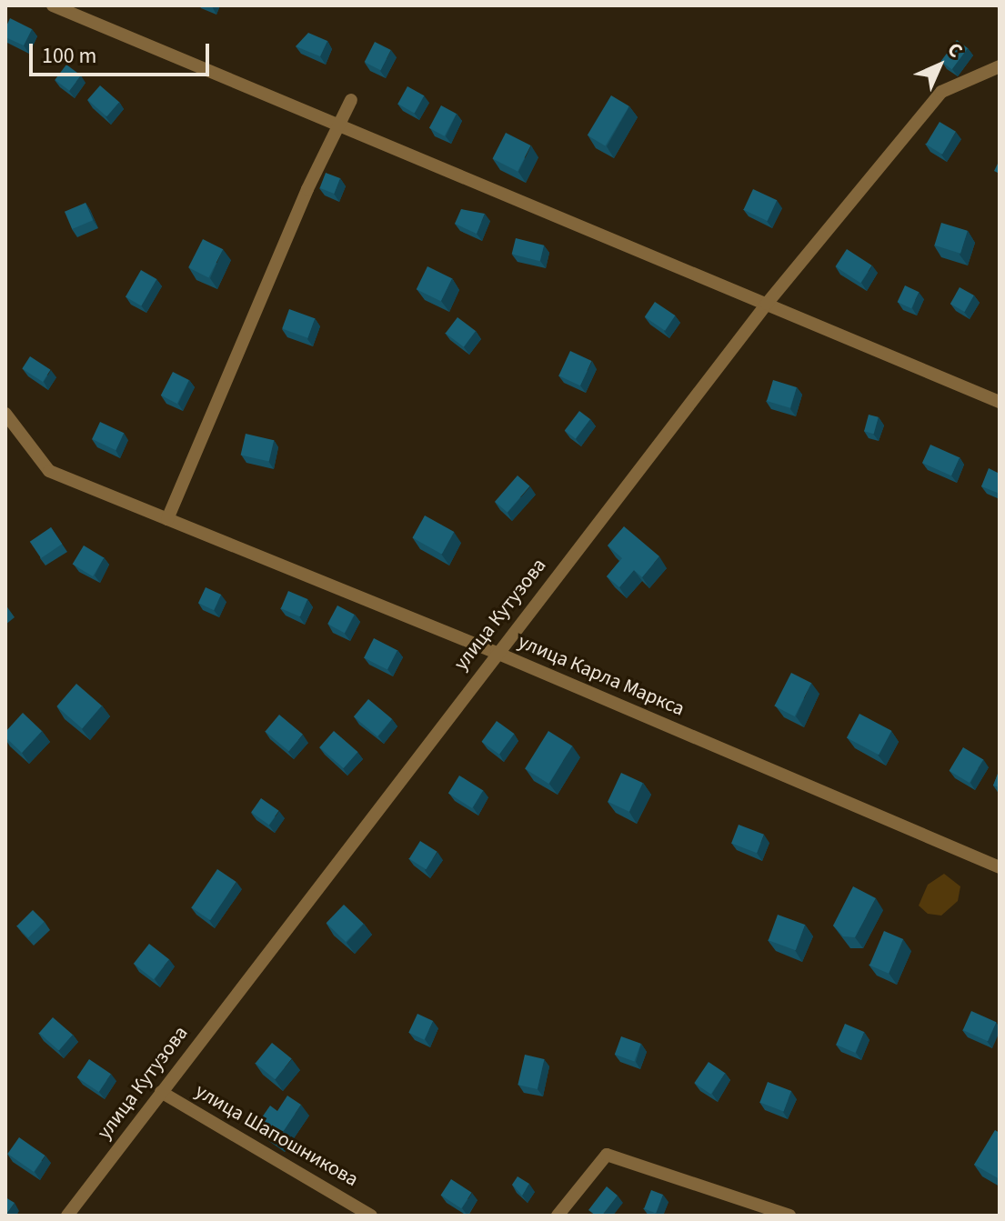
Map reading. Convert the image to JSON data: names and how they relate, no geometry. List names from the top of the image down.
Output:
{
  "streets": {
    "street": ["улица Кутузова", "улица Карла Маркса", "улица Шапошникова"]
  },
  "crossings": [
    ["улица Кутузова", "улица Карла Маркса"],
    ["улица Кутузова", "улица Шапошникова"]
  ],
  "scale_bar": "100 m",
  "north": "top right"
}
